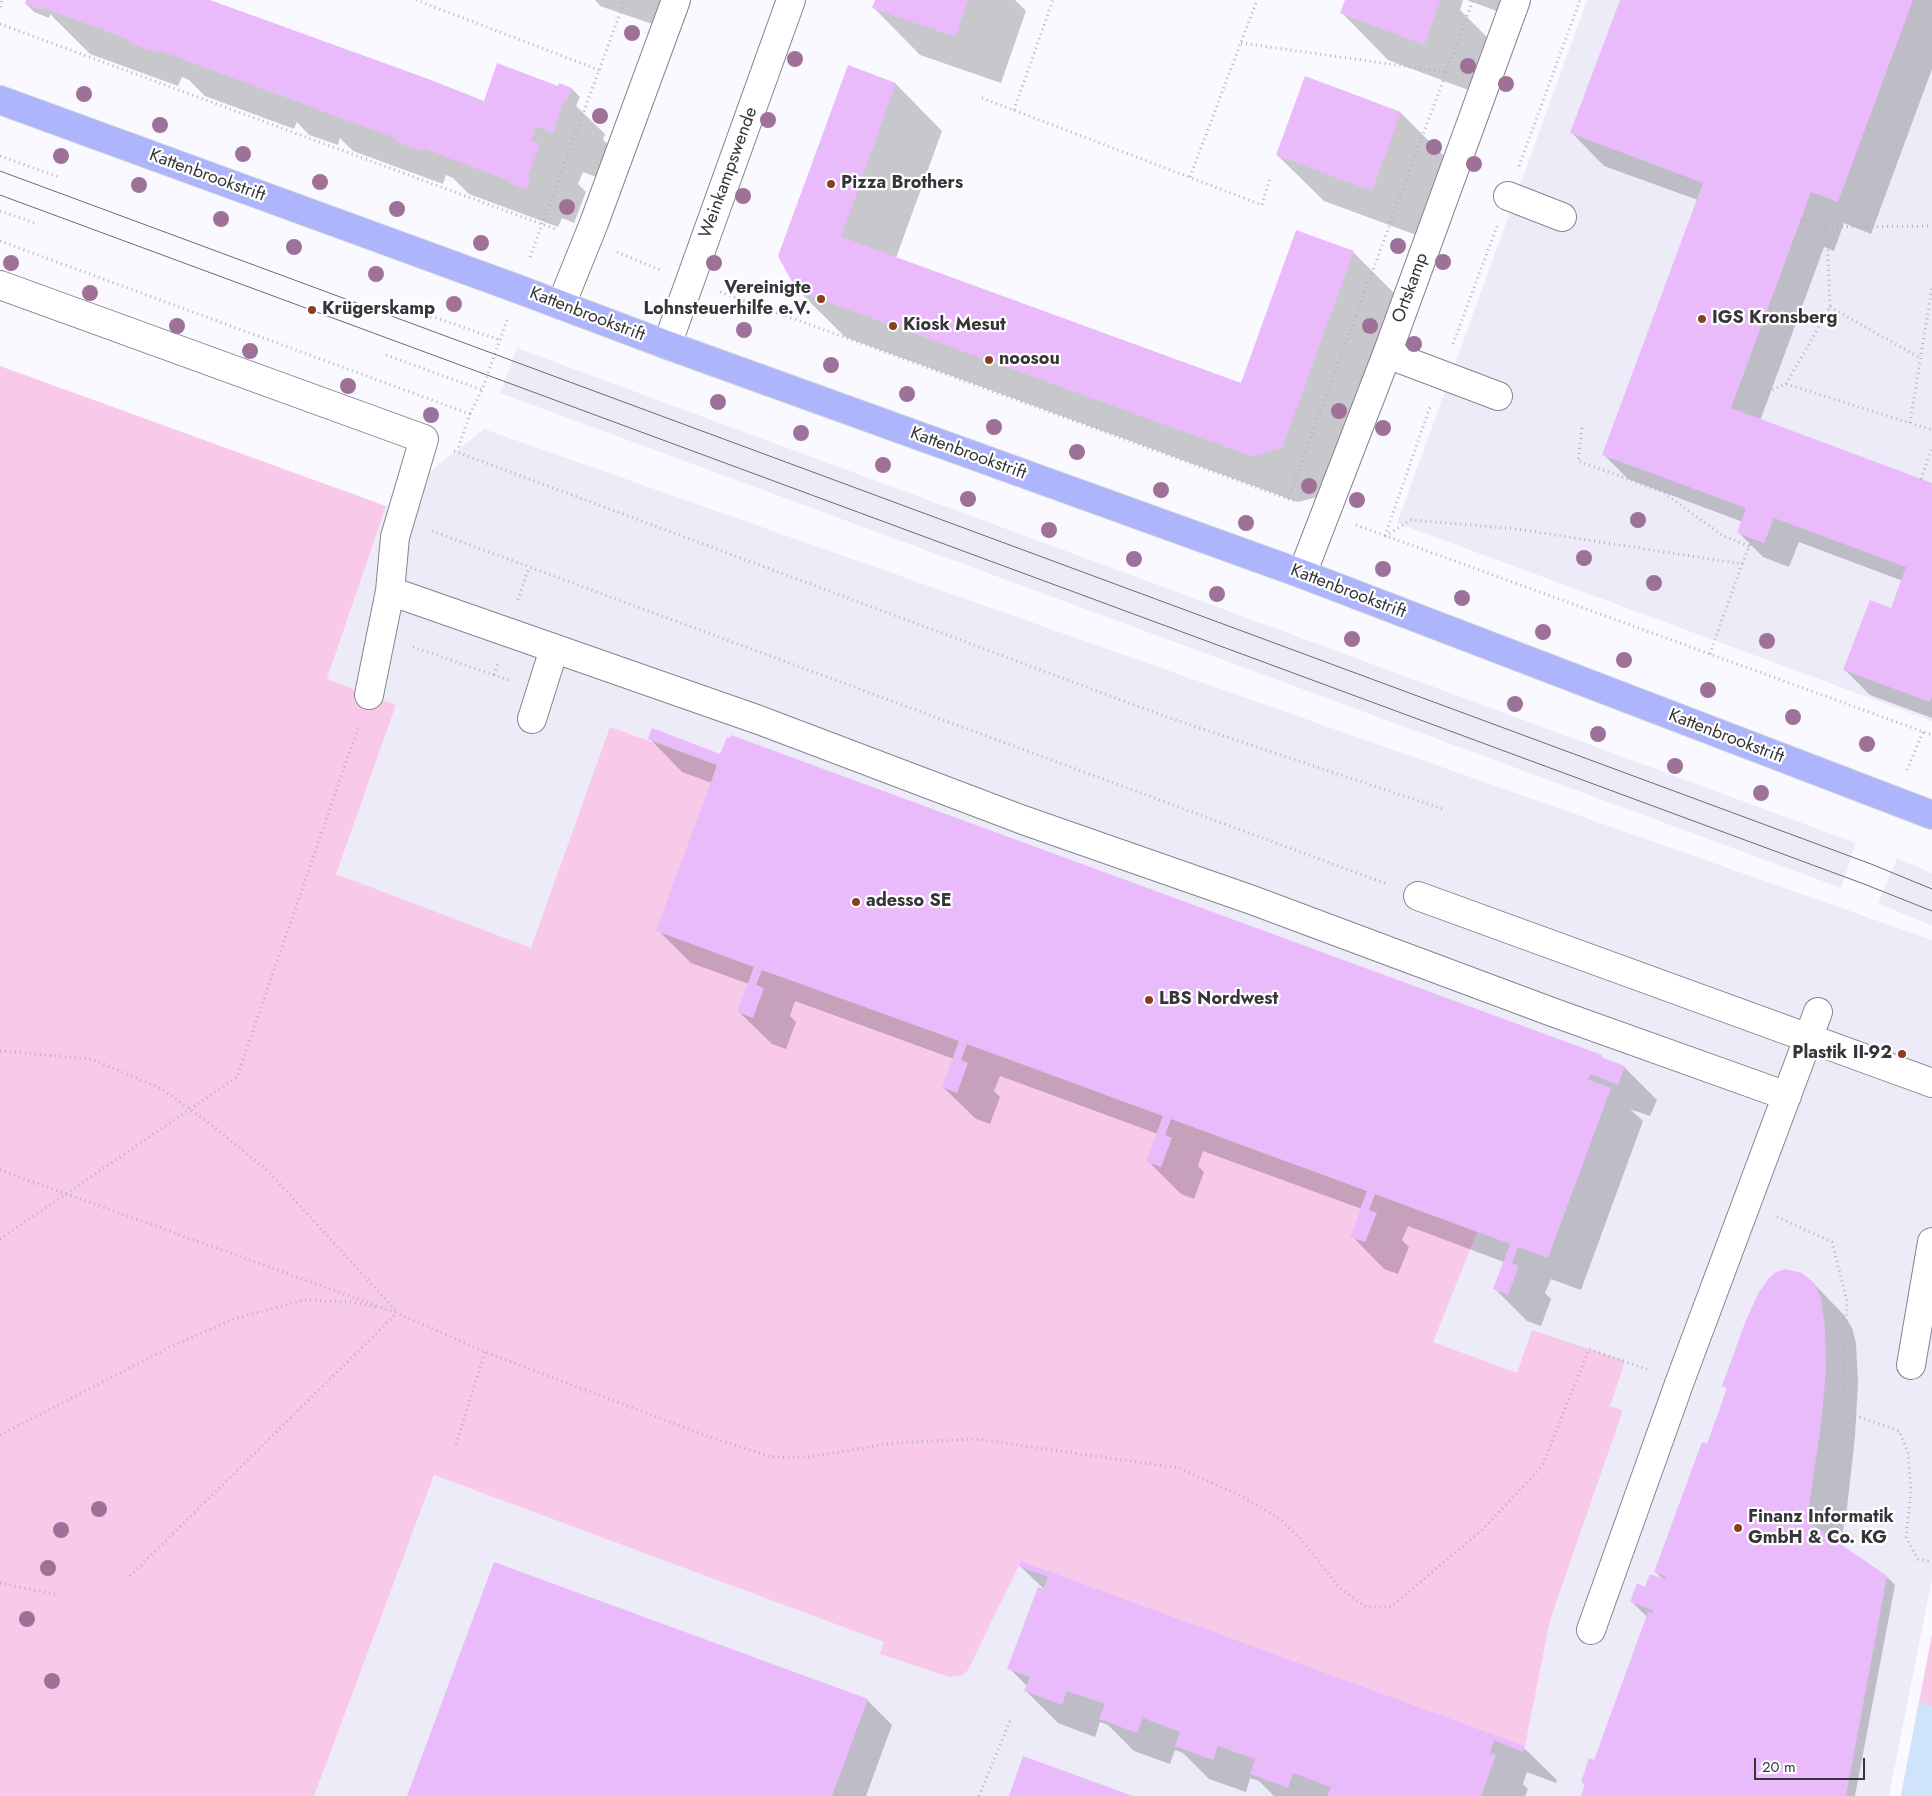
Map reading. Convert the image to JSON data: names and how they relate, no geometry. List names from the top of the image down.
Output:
{
  "streets": {
    "main road": ["Kattenbrookstrift"],
    "street": ["Weinkampswende", "Ortskamp"]
  },
  "crossings": [
    ["Weinkampswende", "Kattenbrookstrift"],
    ["Kattenbrookstrift", "Ortskamp"]
  ],
  "places": [
    "Pizza Brothers",
    "Vereinigte Lohnsteuerhilfe e.V.",
    "Krügerskamp",
    "IGS Kronsberg",
    "Kiosk Mesut",
    "noosou",
    "adesso SE",
    "LBS Nordwest",
    "Plastik II-92",
    "Finanz Informatik GmbH & Co. KG"
  ],
  "scale_bar": "20 m"
}
